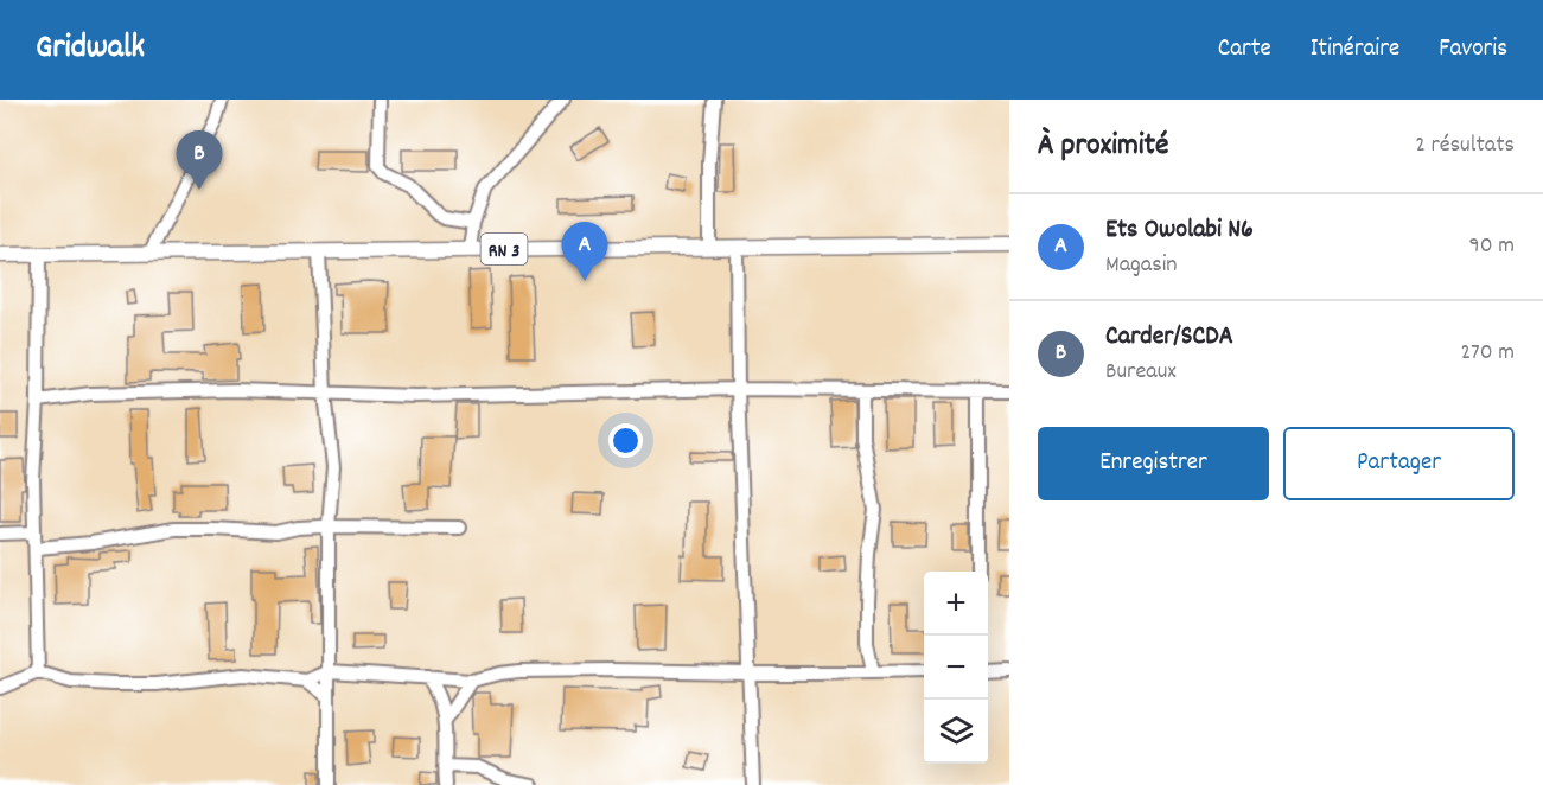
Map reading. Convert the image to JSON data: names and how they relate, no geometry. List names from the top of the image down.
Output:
{
  "streets": {
    "main road": ["RN 3"]
  },
  "page": {
    "header": "Gridwalk",
    "nav": ["Carte", "Itinéraire", "Favoris"],
    "heading": ["À proximité", "2 résultats"],
    "pins": ["B", "A"],
    "list": [
      {
        "mark": "A",
        "name": "Ets Owolabi N6",
        "note": "Magasin",
        "value": "90 m"
      },
      {
        "mark": "B",
        "name": "Carder/SCDA",
        "note": "Bureaux",
        "value": "270 m"
      }
    ],
    "buttons": ["Enregistrer", "Partager"],
    "map_buttons": ["+", "−"]
  }
}
